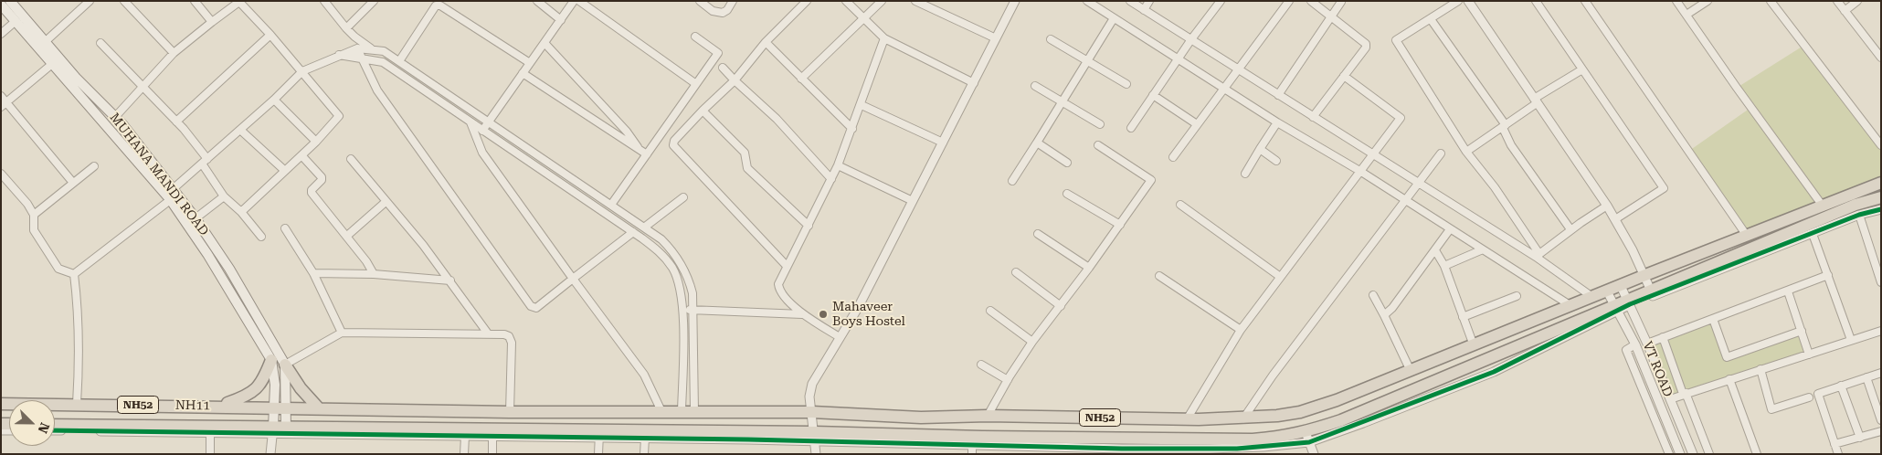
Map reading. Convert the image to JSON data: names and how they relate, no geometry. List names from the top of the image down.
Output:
{
  "streets": {
    "highway": ["NH52", "NH11"],
    "main road": ["MUHANA MANDI ROAD"],
    "street": ["VT ROAD"]
  },
  "crossings": [
    ["VT ROAD", "NH52"],
    ["NH52", "NH11"]
  ],
  "places": ["Mahaveer Boys Hostel"],
  "north": "bottom right"
}
